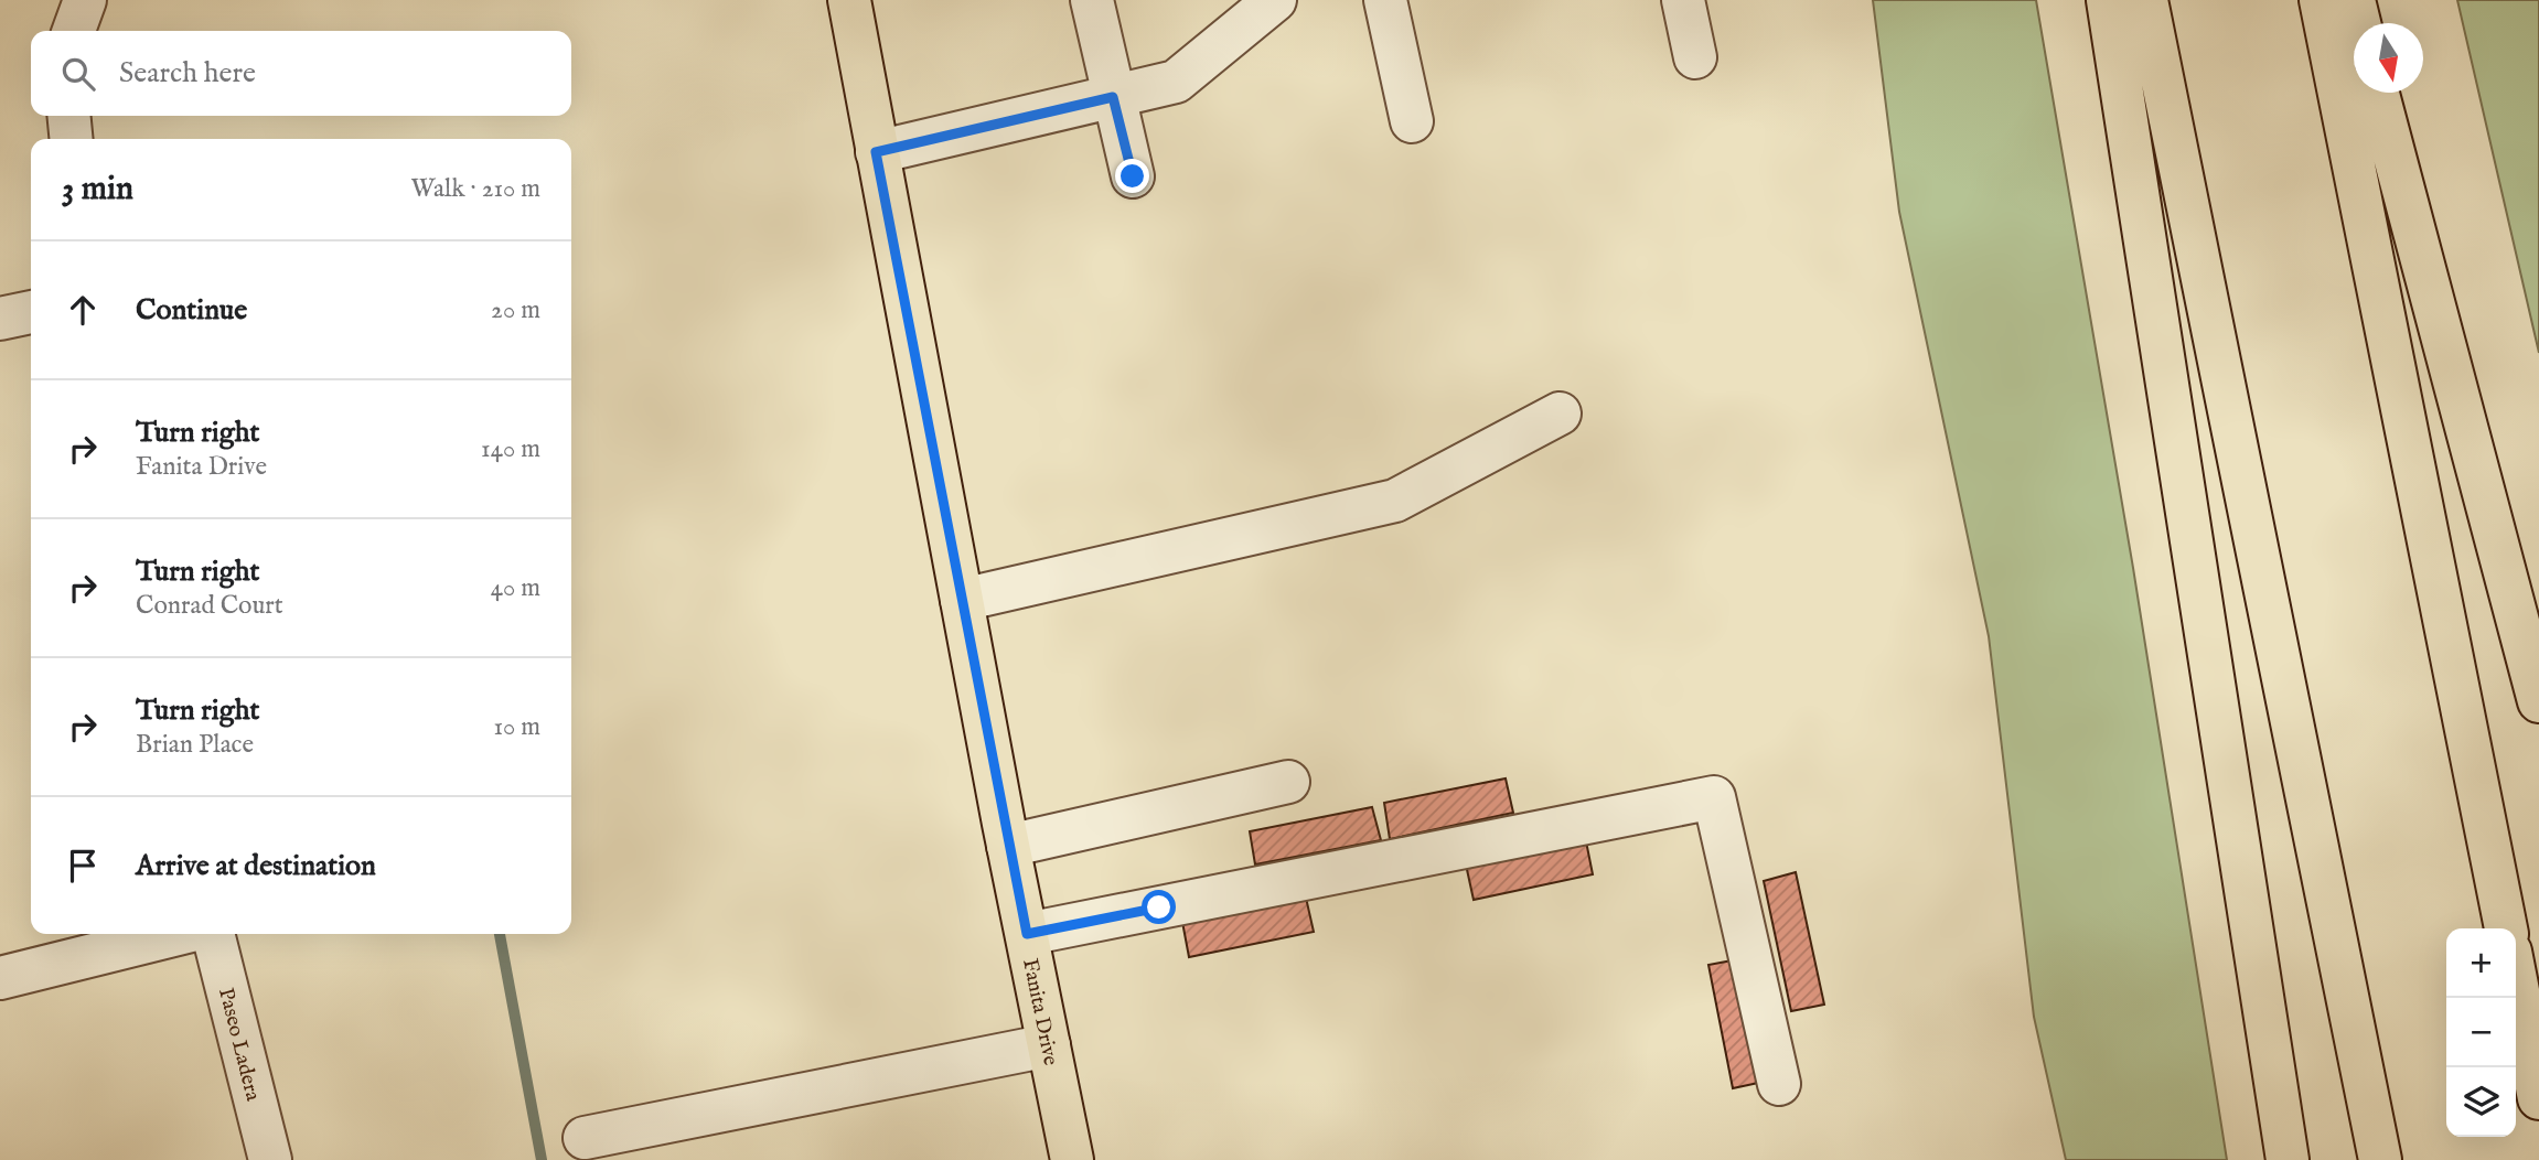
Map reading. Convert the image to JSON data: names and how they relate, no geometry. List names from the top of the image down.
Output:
{
  "streets": {
    "main road": ["Fanita Drive"],
    "street": ["Paseo Ladera"]
  },
  "north": "bottom",
  "page": {
    "search": "Search here",
    "heading": ["3 min", "Walk · 210 m"],
    "list": [
      ["Continue", "20 m"],
      ["Turn right", "Fanita Drive", "140 m"],
      ["Turn right", "Conrad Court", "40 m"],
      ["Turn right", "Brian Place", "10 m"],
      "Arrive at destination"
    ],
    "map_buttons": ["+", "−"]
  }
}
